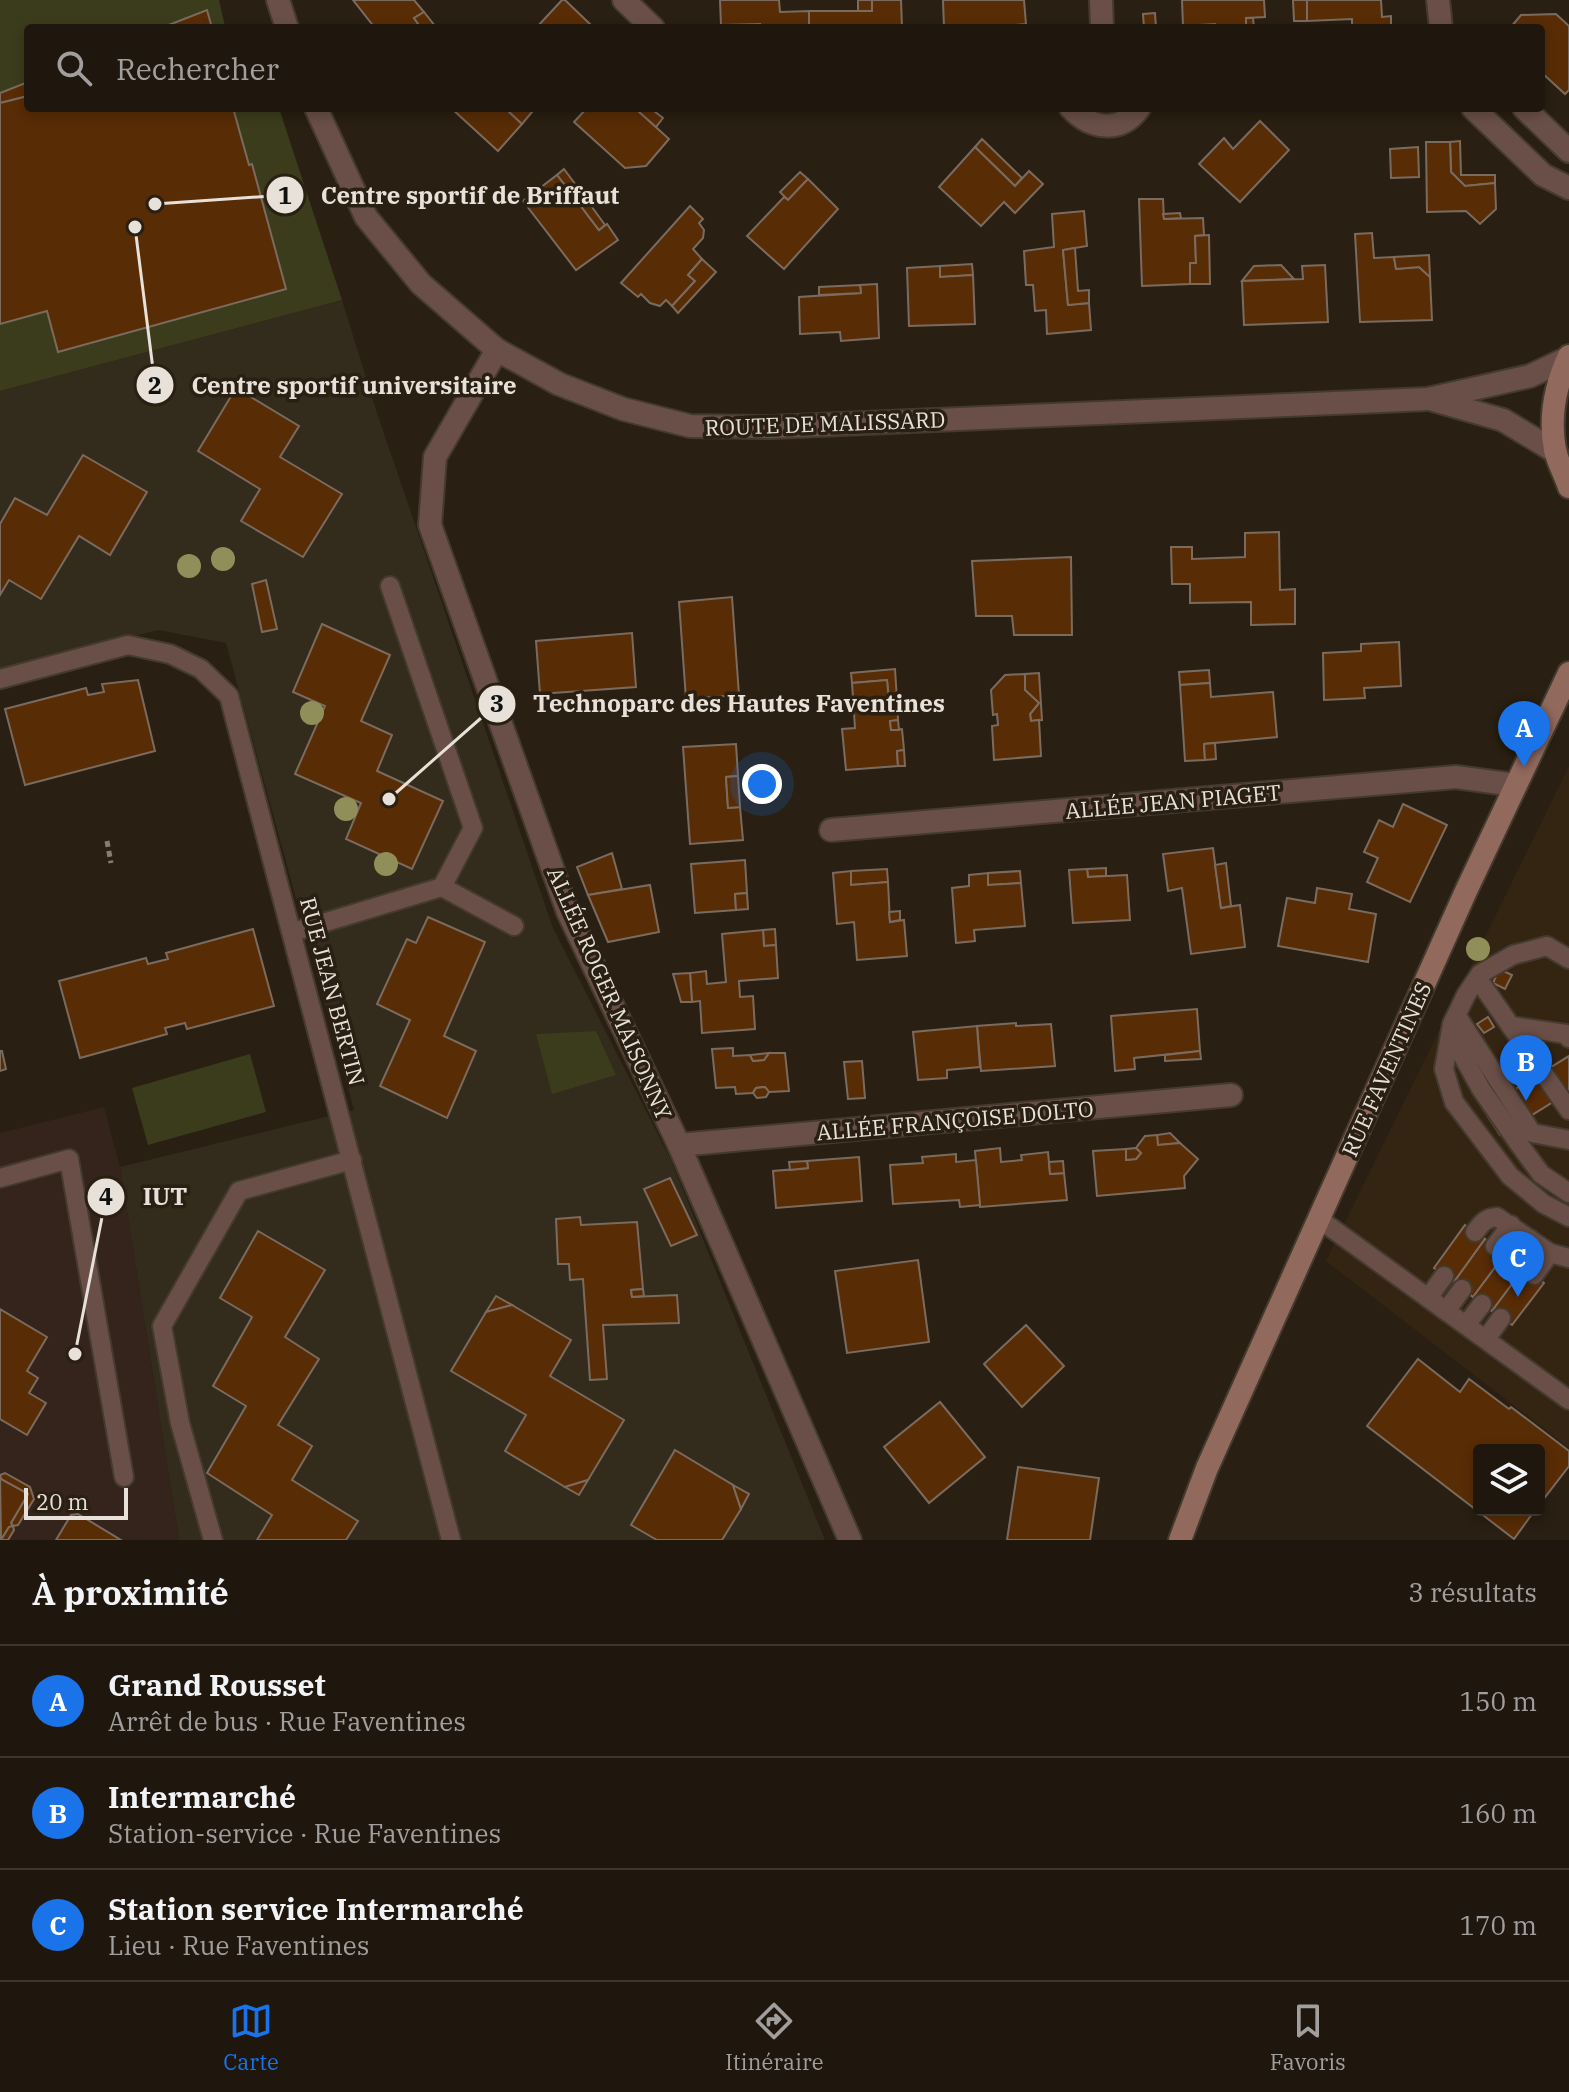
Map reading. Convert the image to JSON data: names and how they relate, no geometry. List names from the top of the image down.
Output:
{
  "streets": {
    "main road": ["RUE FAVENTINES"],
    "street": [
      "ROUTE DE MALISSARD",
      "ALLÉE JEAN PIAGET",
      "ALLÉE ROGER MAISONNY",
      "ALLÉE FRANÇOISE DOLTO"
    ],
    "lane": ["RUE JEAN BERTIN"]
  },
  "crossings": [
    ["ROUTE DE MALISSARD", "ALLÉE ROGER MAISONNY"],
    ["ALLÉE JEAN PIAGET", "RUE FAVENTINES"],
    ["ALLÉE ROGER MAISONNY", "ALLÉE FRANÇOISE DOLTO"]
  ],
  "places": [
    "Centre sportif de Briffaut",
    "Centre sportif universitaire",
    "Technoparc des Hautes Faventines",
    "IUT"
  ],
  "scale_bar": "20 m",
  "page": {
    "search": "Rechercher",
    "pins": ["A", "B", "C"],
    "scale": "20 m",
    "heading": ["À proximité", "3 résultats"],
    "list": [
      {
        "mark": "A",
        "name": "Grand Rousset",
        "note": "Arrêt de bus · Rue Faventines",
        "value": "150 m"
      },
      {
        "mark": "B",
        "name": "Intermarché",
        "note": "Station-service · Rue Faventines",
        "value": "160 m"
      },
      {
        "mark": "C",
        "name": "Station service Intermarché",
        "note": "Lieu · Rue Faventines",
        "value": "170 m"
      }
    ],
    "nav": ["Carte", "Itinéraire", "Favoris"]
  }
}
